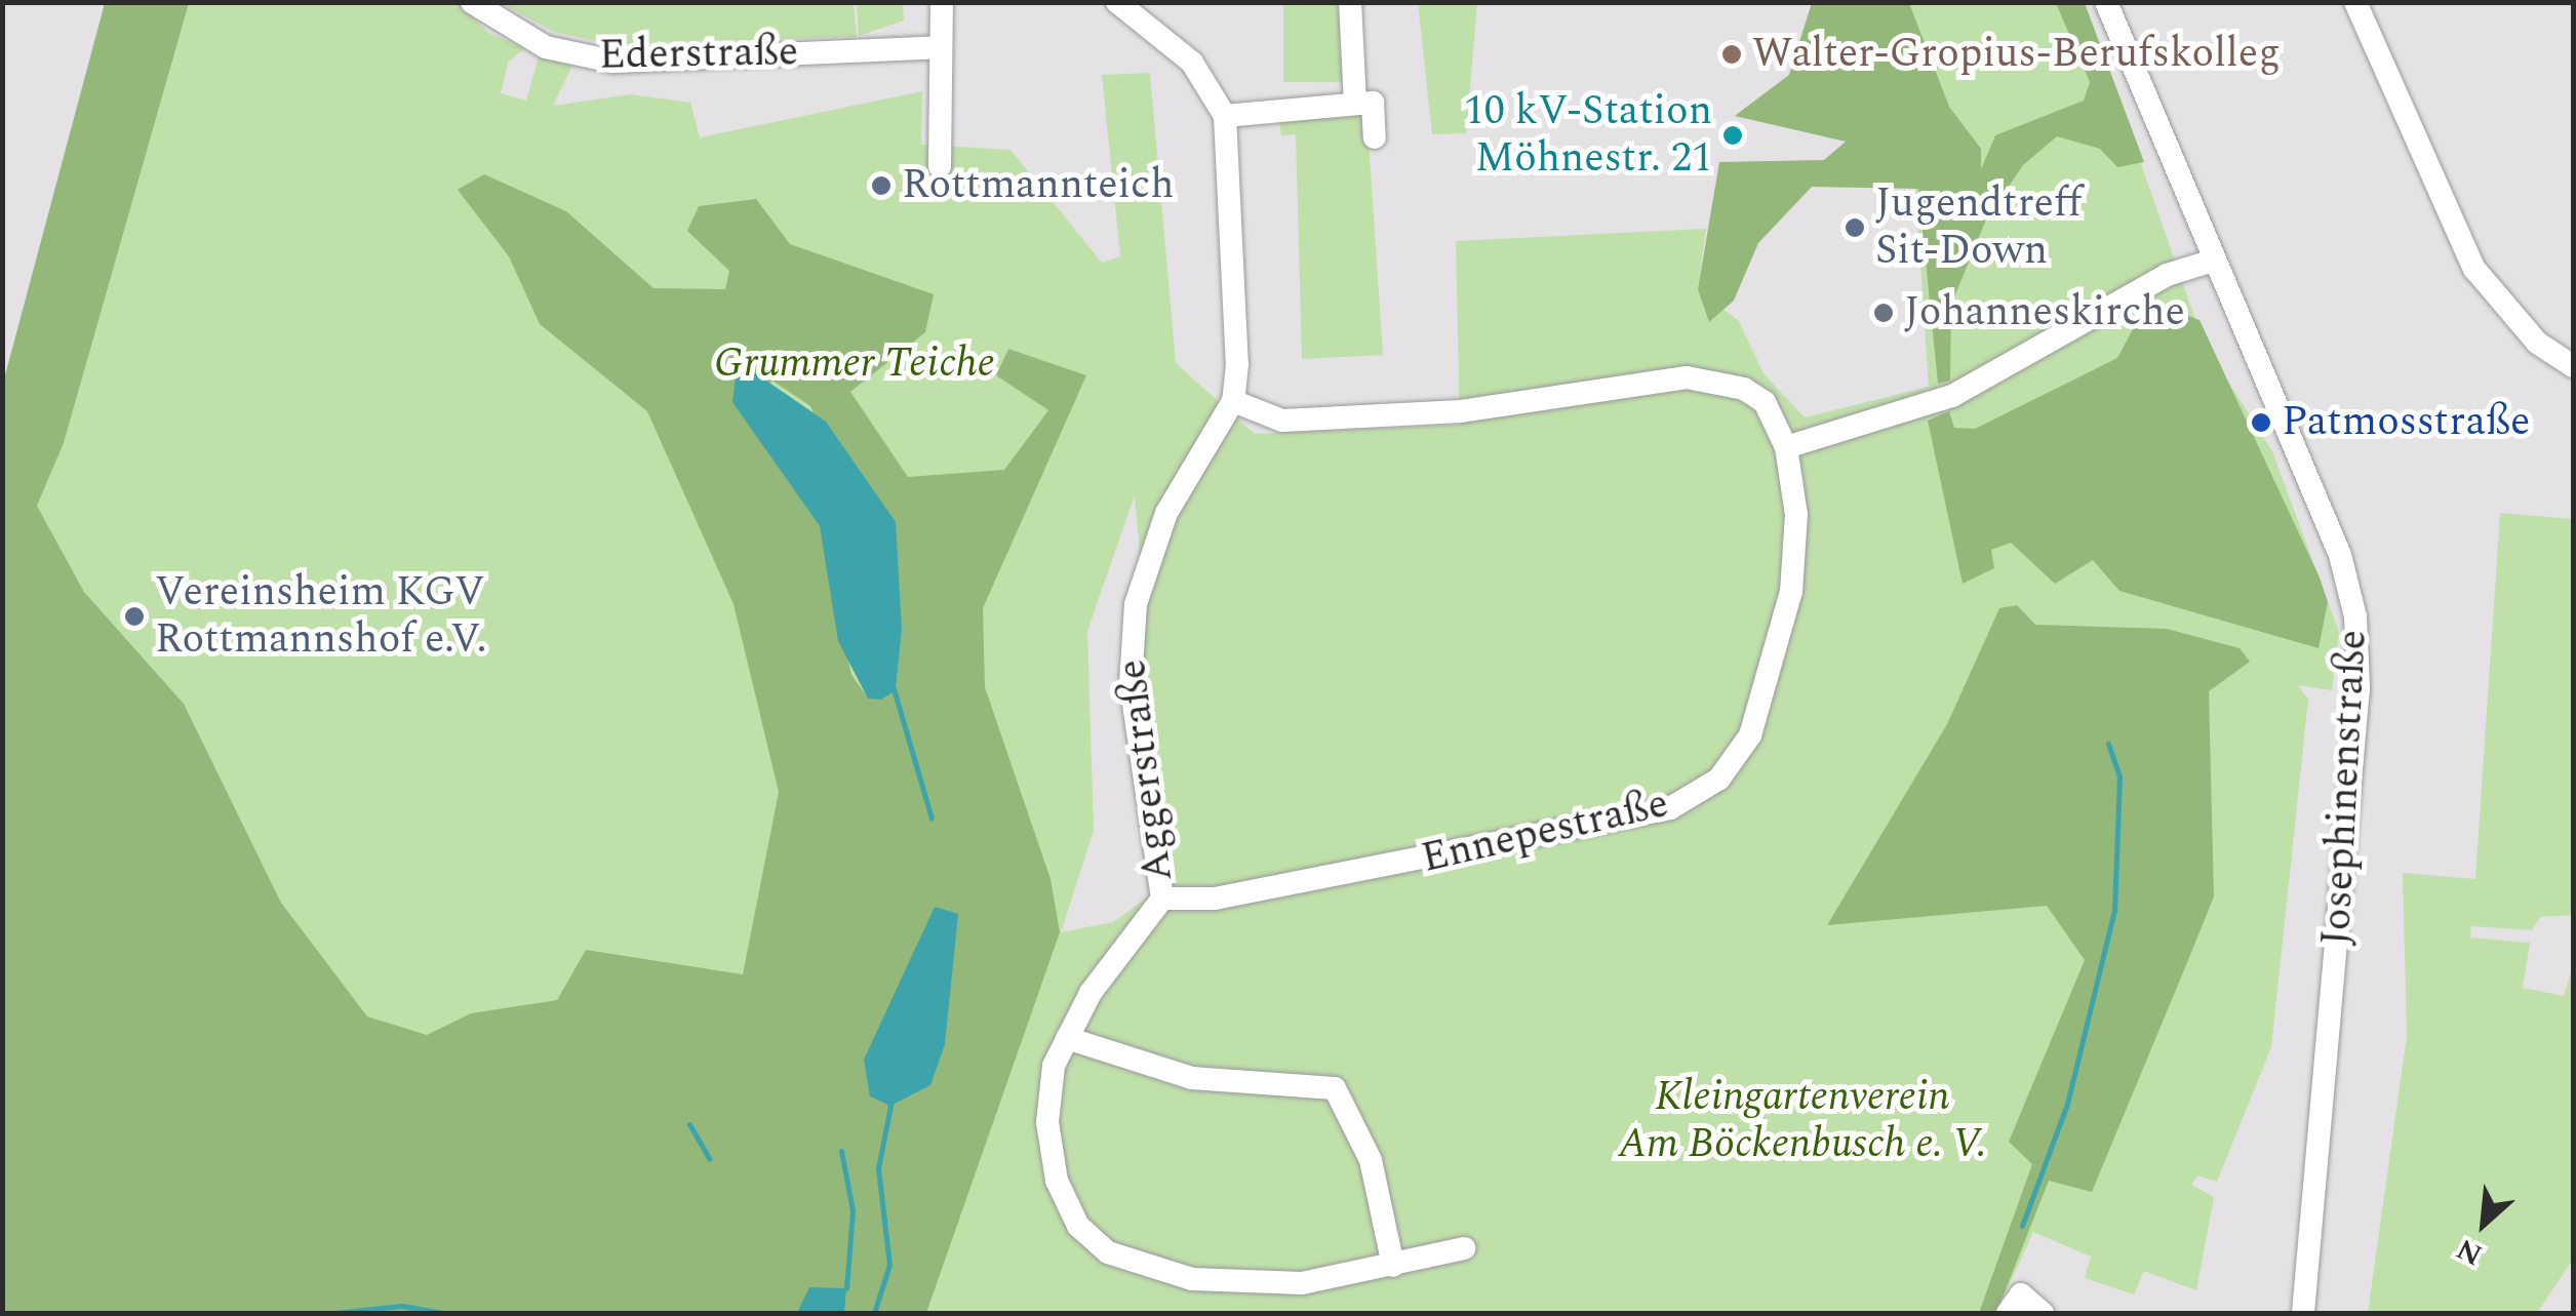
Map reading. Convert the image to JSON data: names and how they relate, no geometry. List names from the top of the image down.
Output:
{
  "streets": {
    "street": [
      "Ederstraße",
      "Aggerstraße",
      "Josephinenstraße",
      "Ennepestraße"
    ]
  },
  "crossings": [
    ["Aggerstraße", "Ennepestraße"]
  ],
  "parks": ["Grummer Teiche", "Kleingartenverein Am Böckenbusch e. V."],
  "places": [
    "Walter-Gropius-Berufskolleg",
    "10 kV-Station Möhnestr. 21",
    "Rottmannteich",
    "Jugendtreff Sit-Down",
    "Johanneskirche",
    "Patmosstraße",
    "Vereinsheim KGV Rottmannshof e.V."
  ],
  "north": "bottom left"
}
